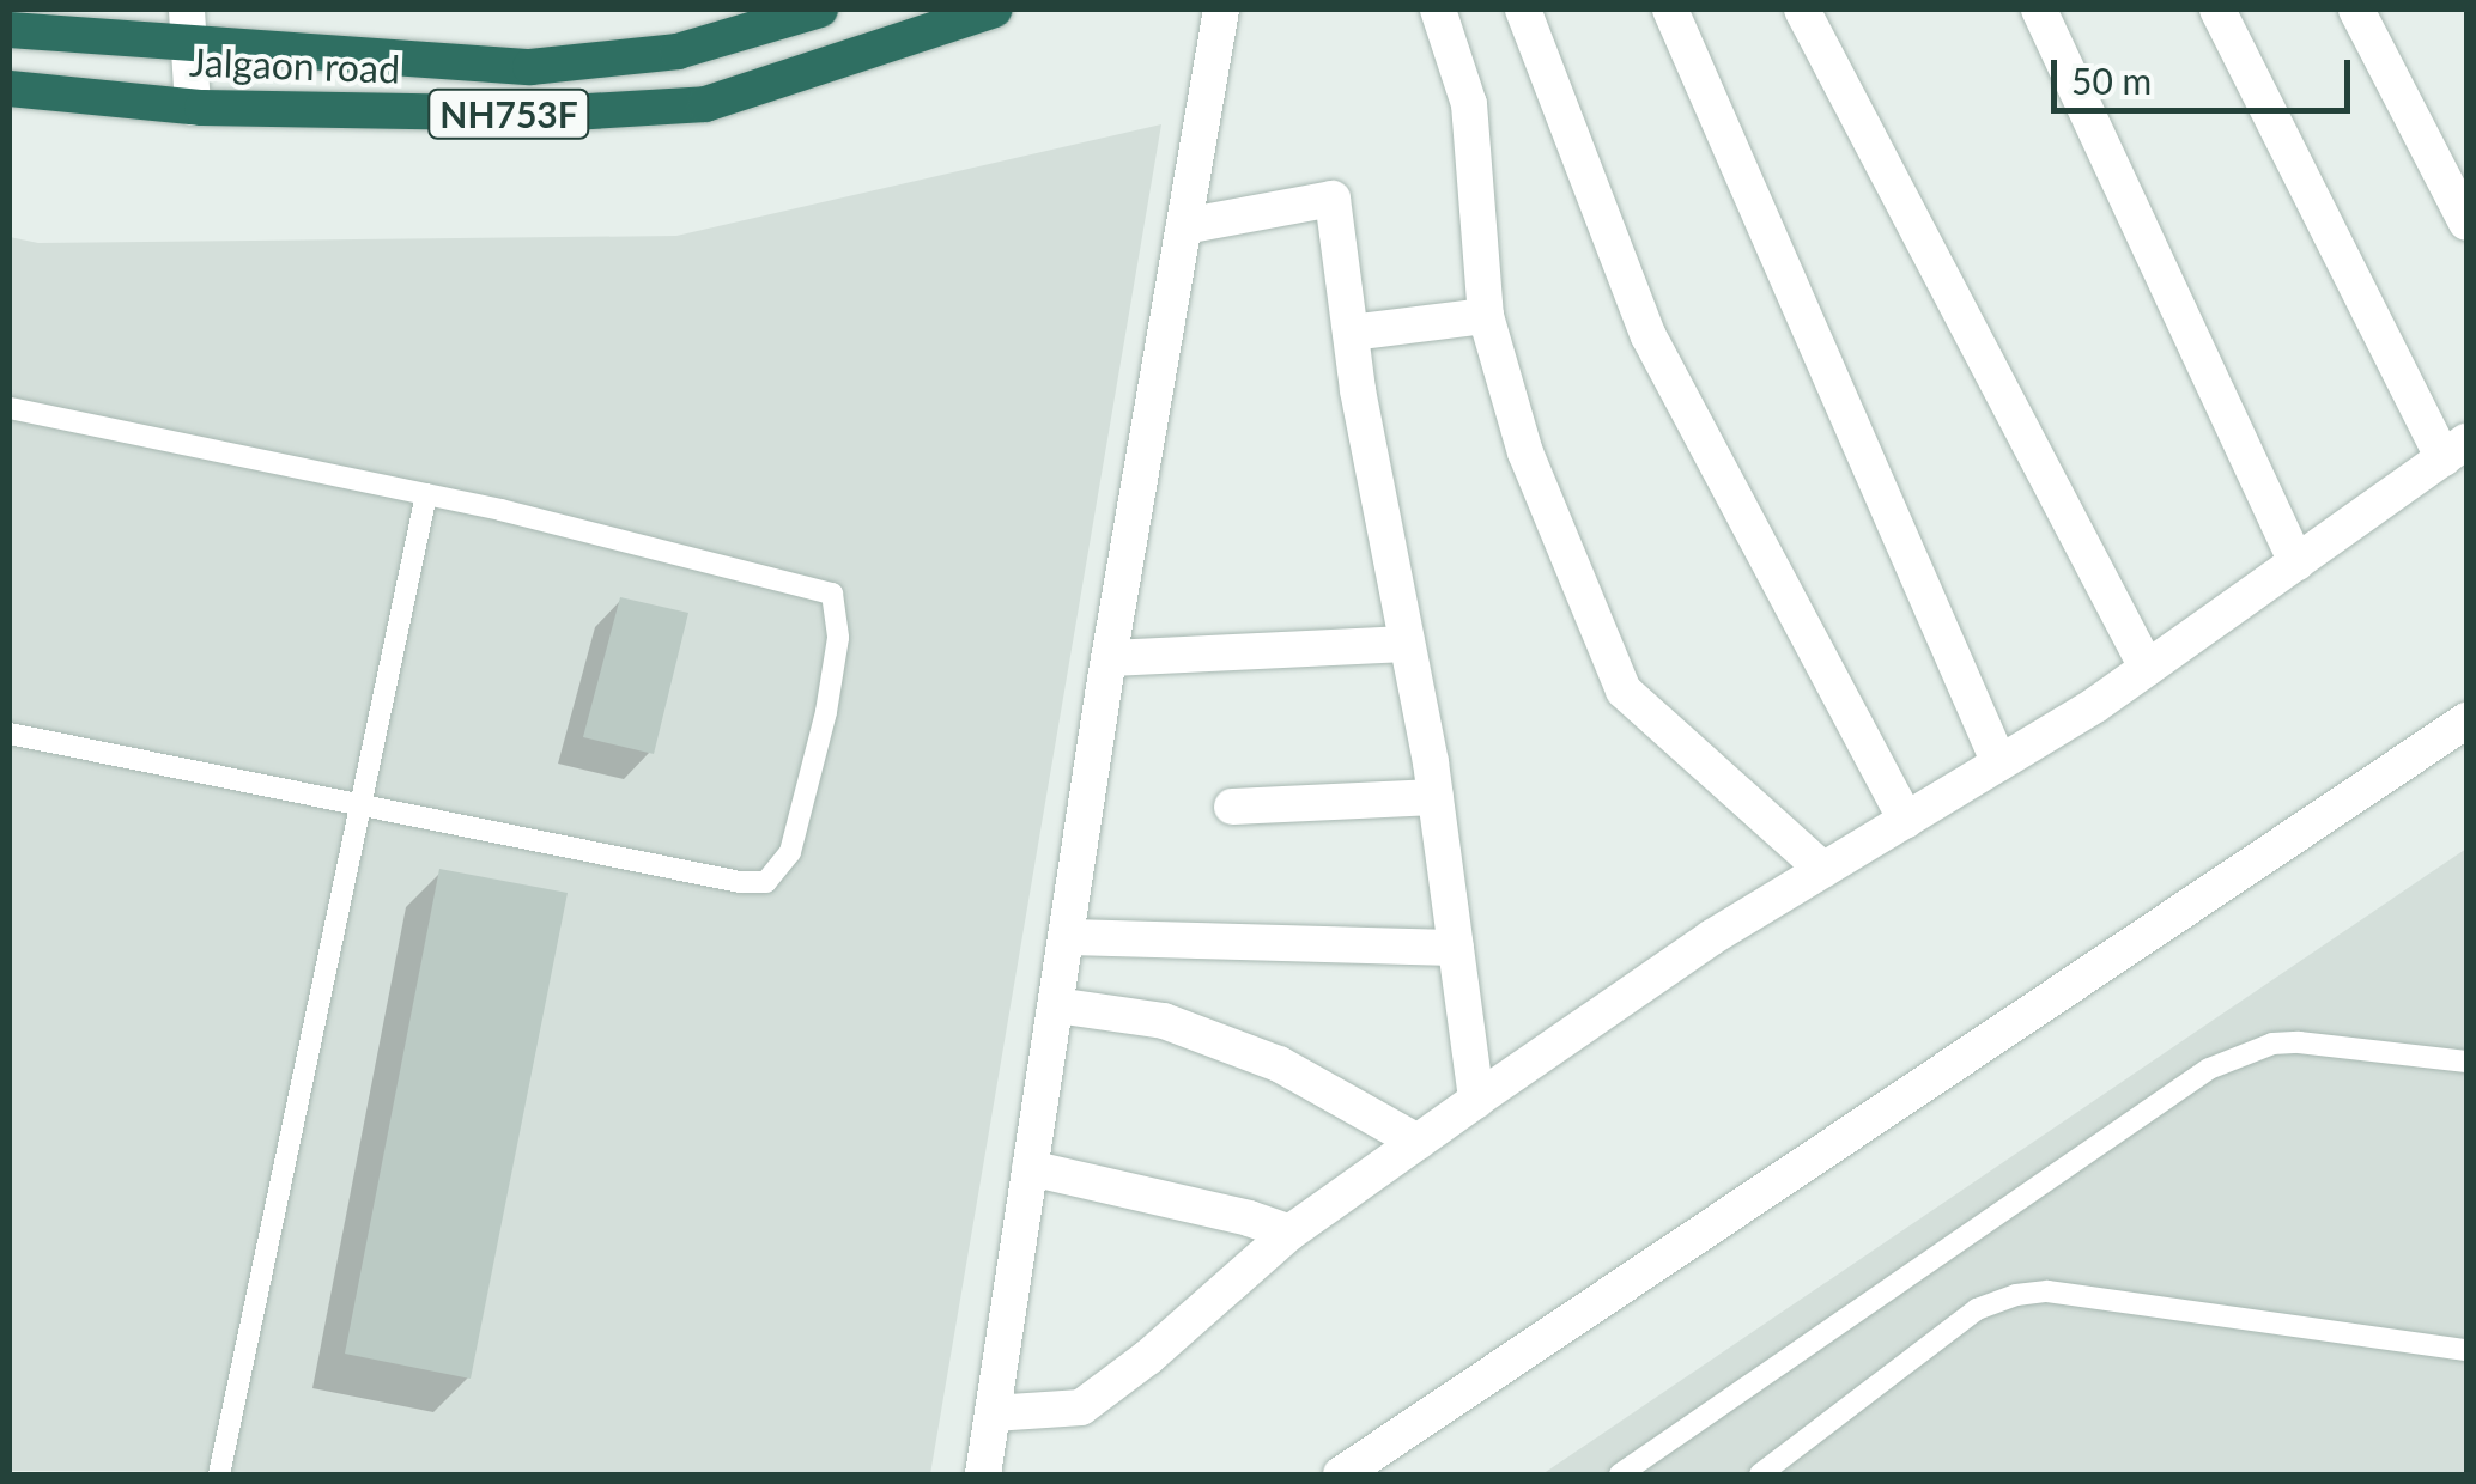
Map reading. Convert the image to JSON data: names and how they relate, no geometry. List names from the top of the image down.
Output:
{
  "streets": {
    "highway": ["Jalgaon road", "NH753F"]
  },
  "scale_bar": "50 m"
}
